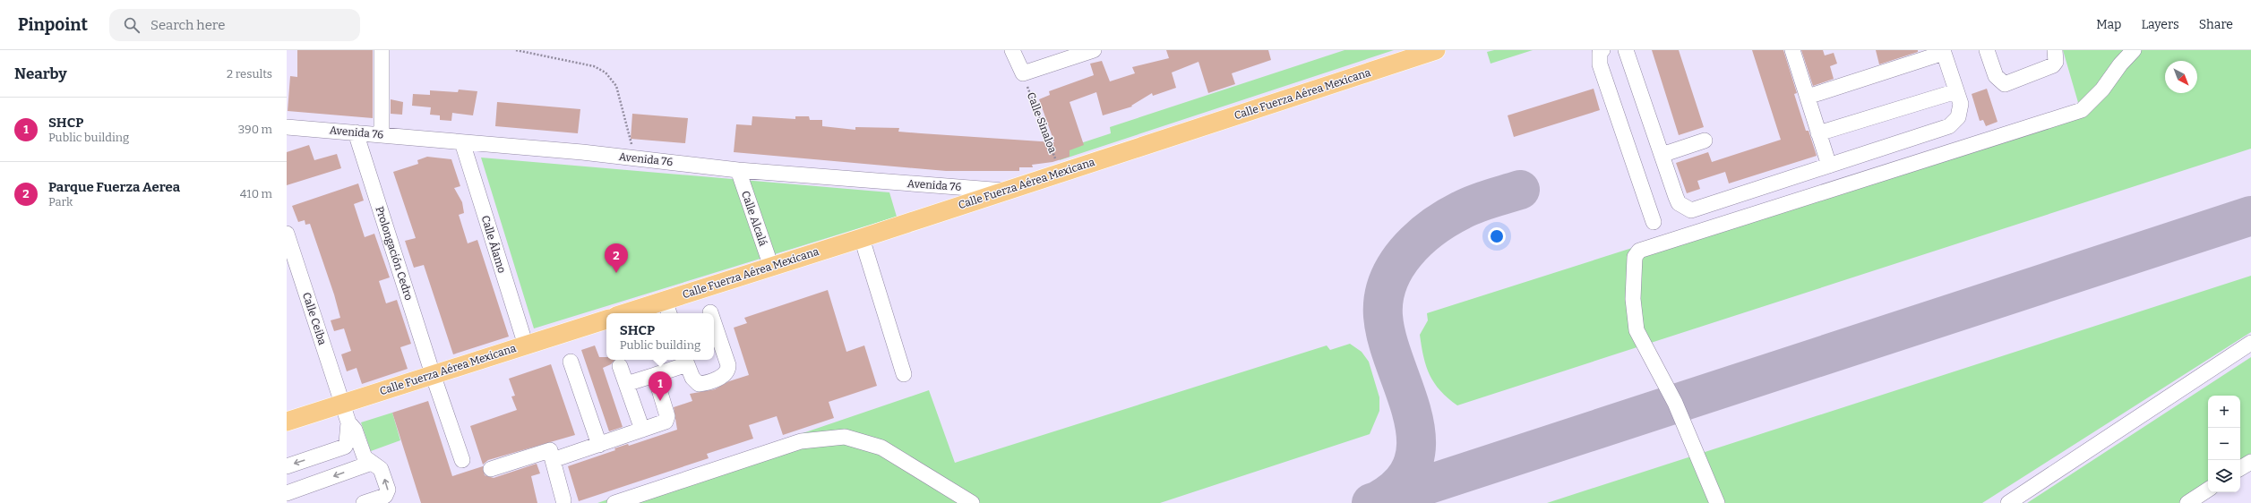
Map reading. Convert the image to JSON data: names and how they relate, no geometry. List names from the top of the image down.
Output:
{
  "streets": {
    "main road": ["Calle Fuerza Aérea Mexicana"],
    "street": [
      "Avenida 76",
      "Calle Alcalá",
      "Calle Álamo",
      "Prolongación Cedro",
      "Calle Ceiba"
    ],
    "path": ["Calle Sinaloa"]
  },
  "crossings": [
    ["Calle Fuerza Aérea Mexicana", "Calle Sinaloa"],
    ["Calle Fuerza Aérea Mexicana", "Avenida 76"],
    ["Calle Fuerza Aérea Mexicana", "Calle Alcalá"],
    ["Calle Fuerza Aérea Mexicana", "Calle Álamo"],
    ["Calle Fuerza Aérea Mexicana", "Prolongación Cedro"],
    ["Calle Fuerza Aérea Mexicana", "Calle Ceiba"],
    ["Avenida 76", "Calle Alcalá"],
    ["Avenida 76", "Calle Álamo"],
    ["Avenida 76", "Prolongación Cedro"]
  ],
  "north": "bottom right",
  "page": {
    "header": "Pinpoint",
    "search": "Search here",
    "nav": ["Map", "Layers", "Share"],
    "heading": ["Nearby", "2 results"],
    "list": [
      {
        "mark": "1",
        "name": "SHCP",
        "note": "Public building",
        "value": "390 m"
      },
      {
        "mark": "2",
        "name": "Parque Fuerza Aerea",
        "note": "Park",
        "value": "410 m"
      }
    ],
    "pins": ["2", "1"],
    "popup": ["SHCP", "Public building"],
    "map_buttons": ["+", "−"]
  }
}
